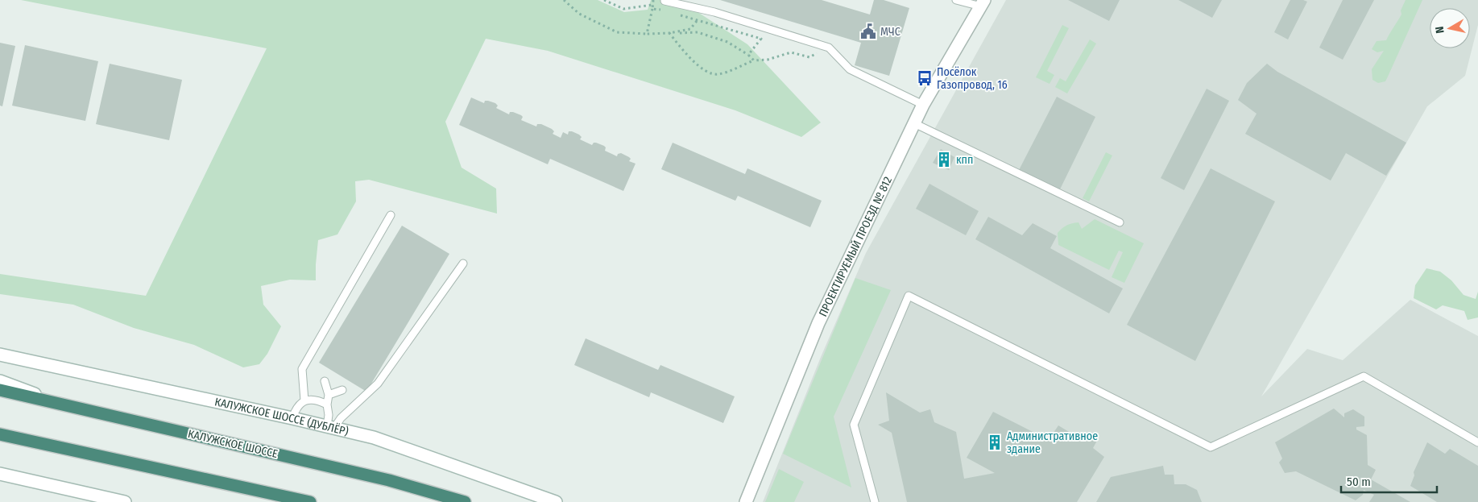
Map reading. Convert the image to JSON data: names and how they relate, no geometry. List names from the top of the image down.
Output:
{
  "streets": {
    "highway": ["КАЛУЖСКОЕ ШОССЕ"],
    "main road": ["ПРОЕКТИРУЕМЫЙ ПРОЕЗД № 812", "КАЛУЖСКОЕ ШОССЕ (ДУБЛЁР)"]
  },
  "places": {
    "public building": ["МЧС"],
    "bus stop": ["Посёлок Газопровод, 16"],
    "building": ["кпп", "Административное здание"]
  },
  "scale_bar": "50 m",
  "north": "left"
}
